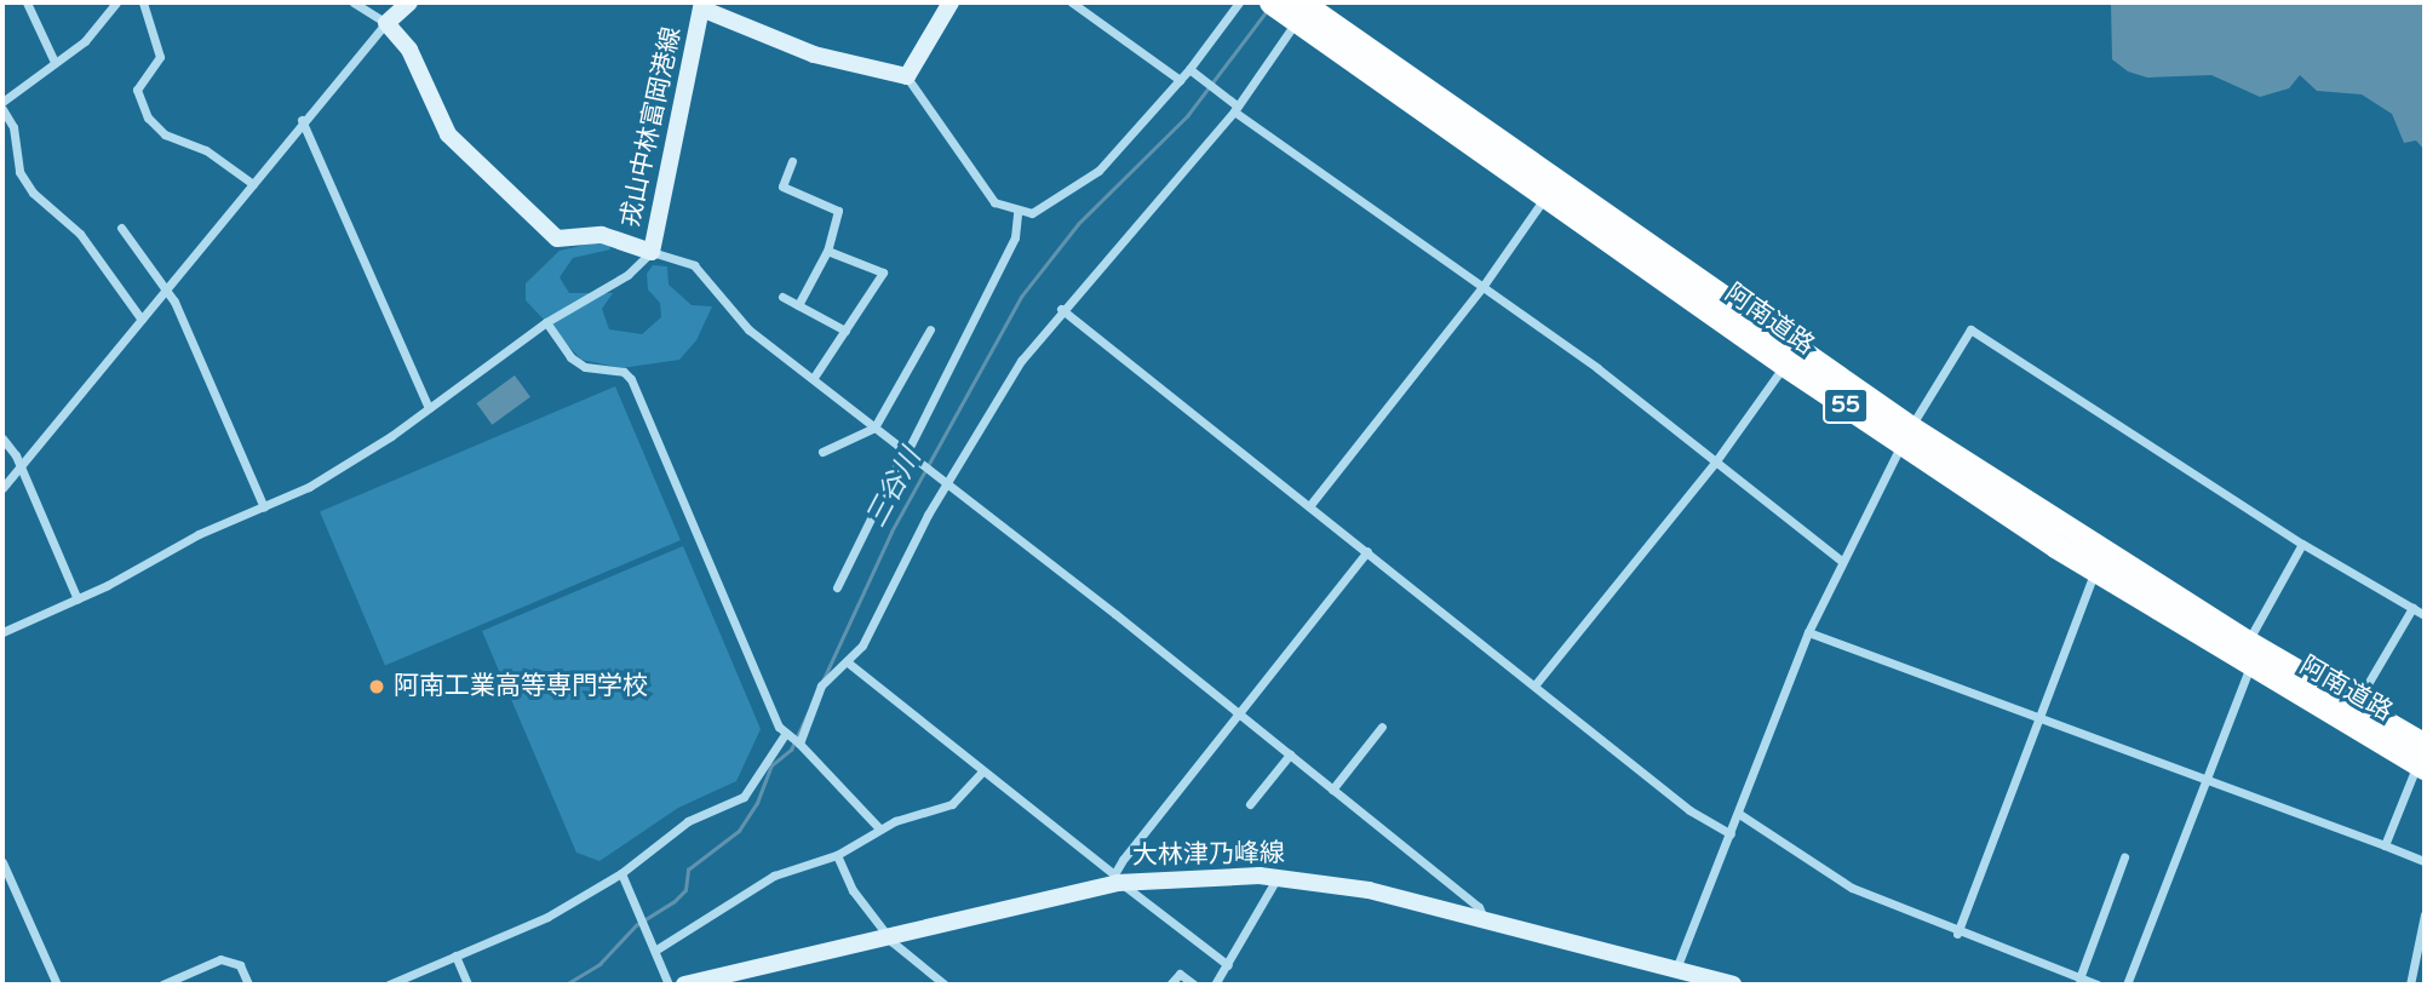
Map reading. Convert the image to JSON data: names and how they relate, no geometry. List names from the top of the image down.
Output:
{
  "streets": {
    "highway": ["阿南道路", "55"],
    "main road": ["戎山中林富岡港線", "大林津乃峰線"]
  },
  "water": ["三谷川"],
  "places": ["阿南工業高等専門学校"]
}
